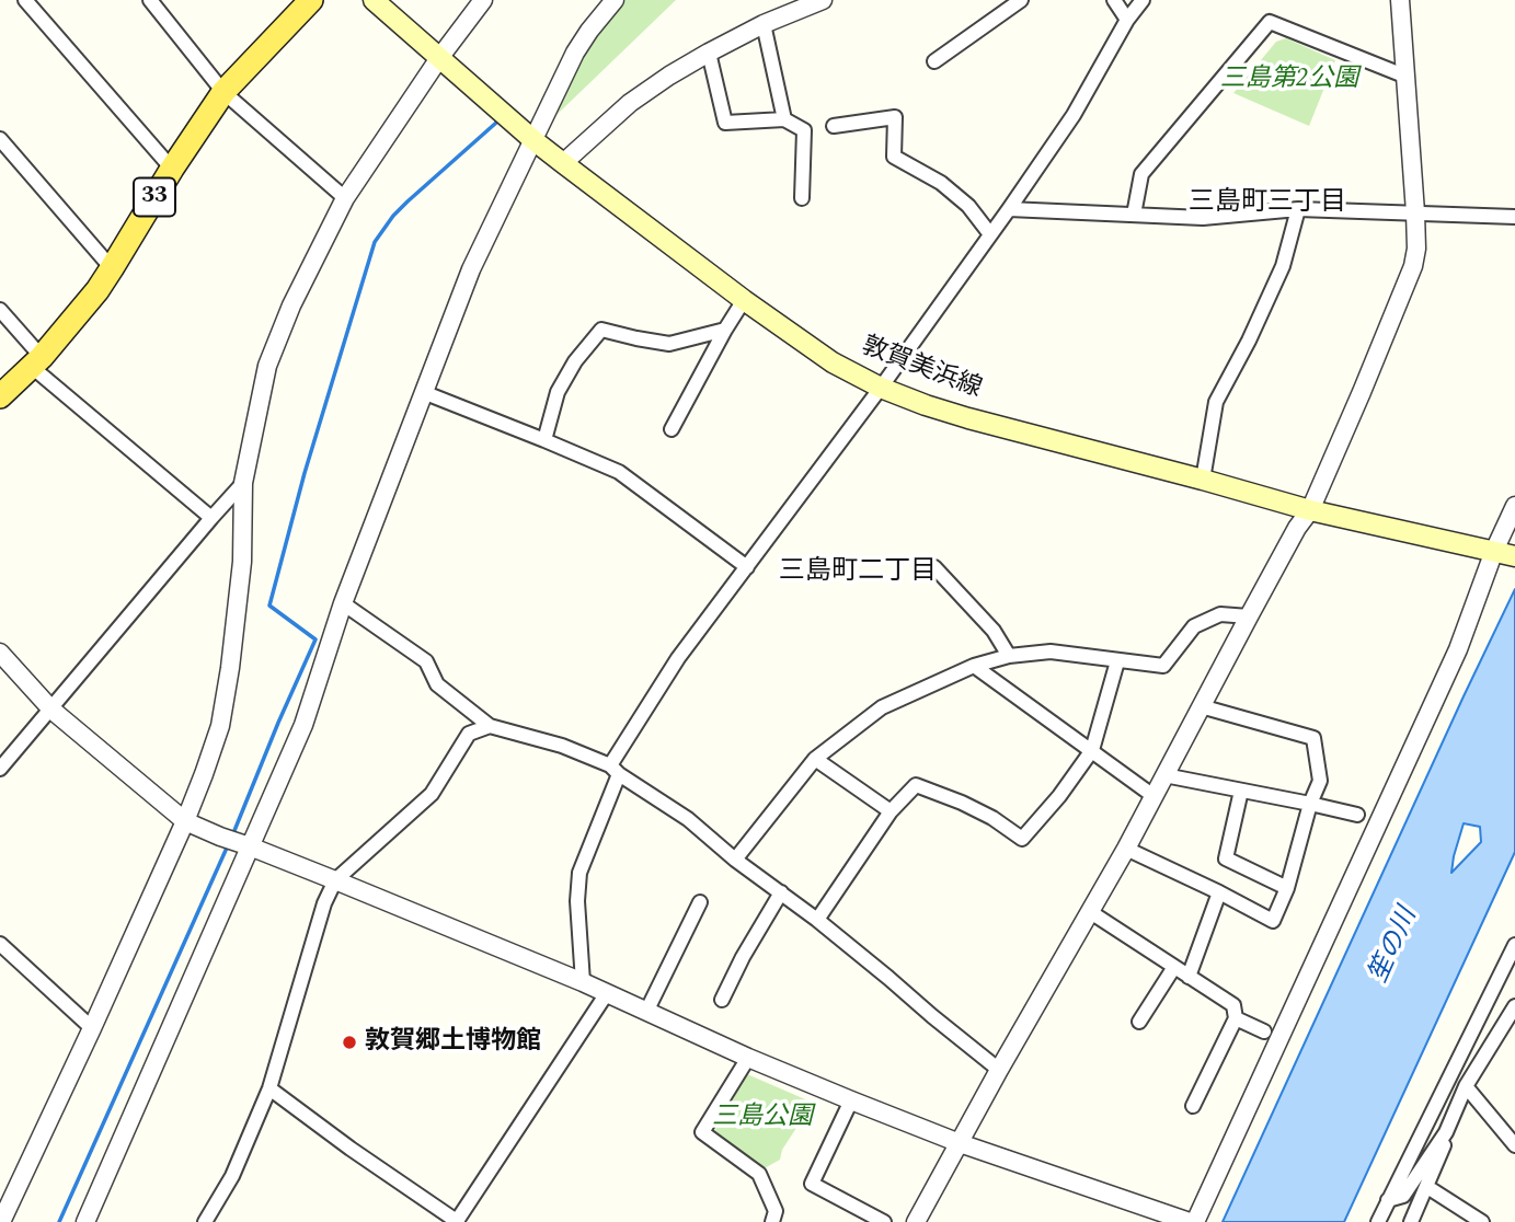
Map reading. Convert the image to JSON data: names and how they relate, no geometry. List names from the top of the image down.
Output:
{
  "streets": {
    "main road": ["33", "敦賀美浜線"]
  },
  "districts": ["三島町三丁目", "三島町二丁目"],
  "water": ["笙の川"],
  "parks": ["三島第2公園", "三島公園"],
  "places": ["敦賀郷土博物館"]
}
